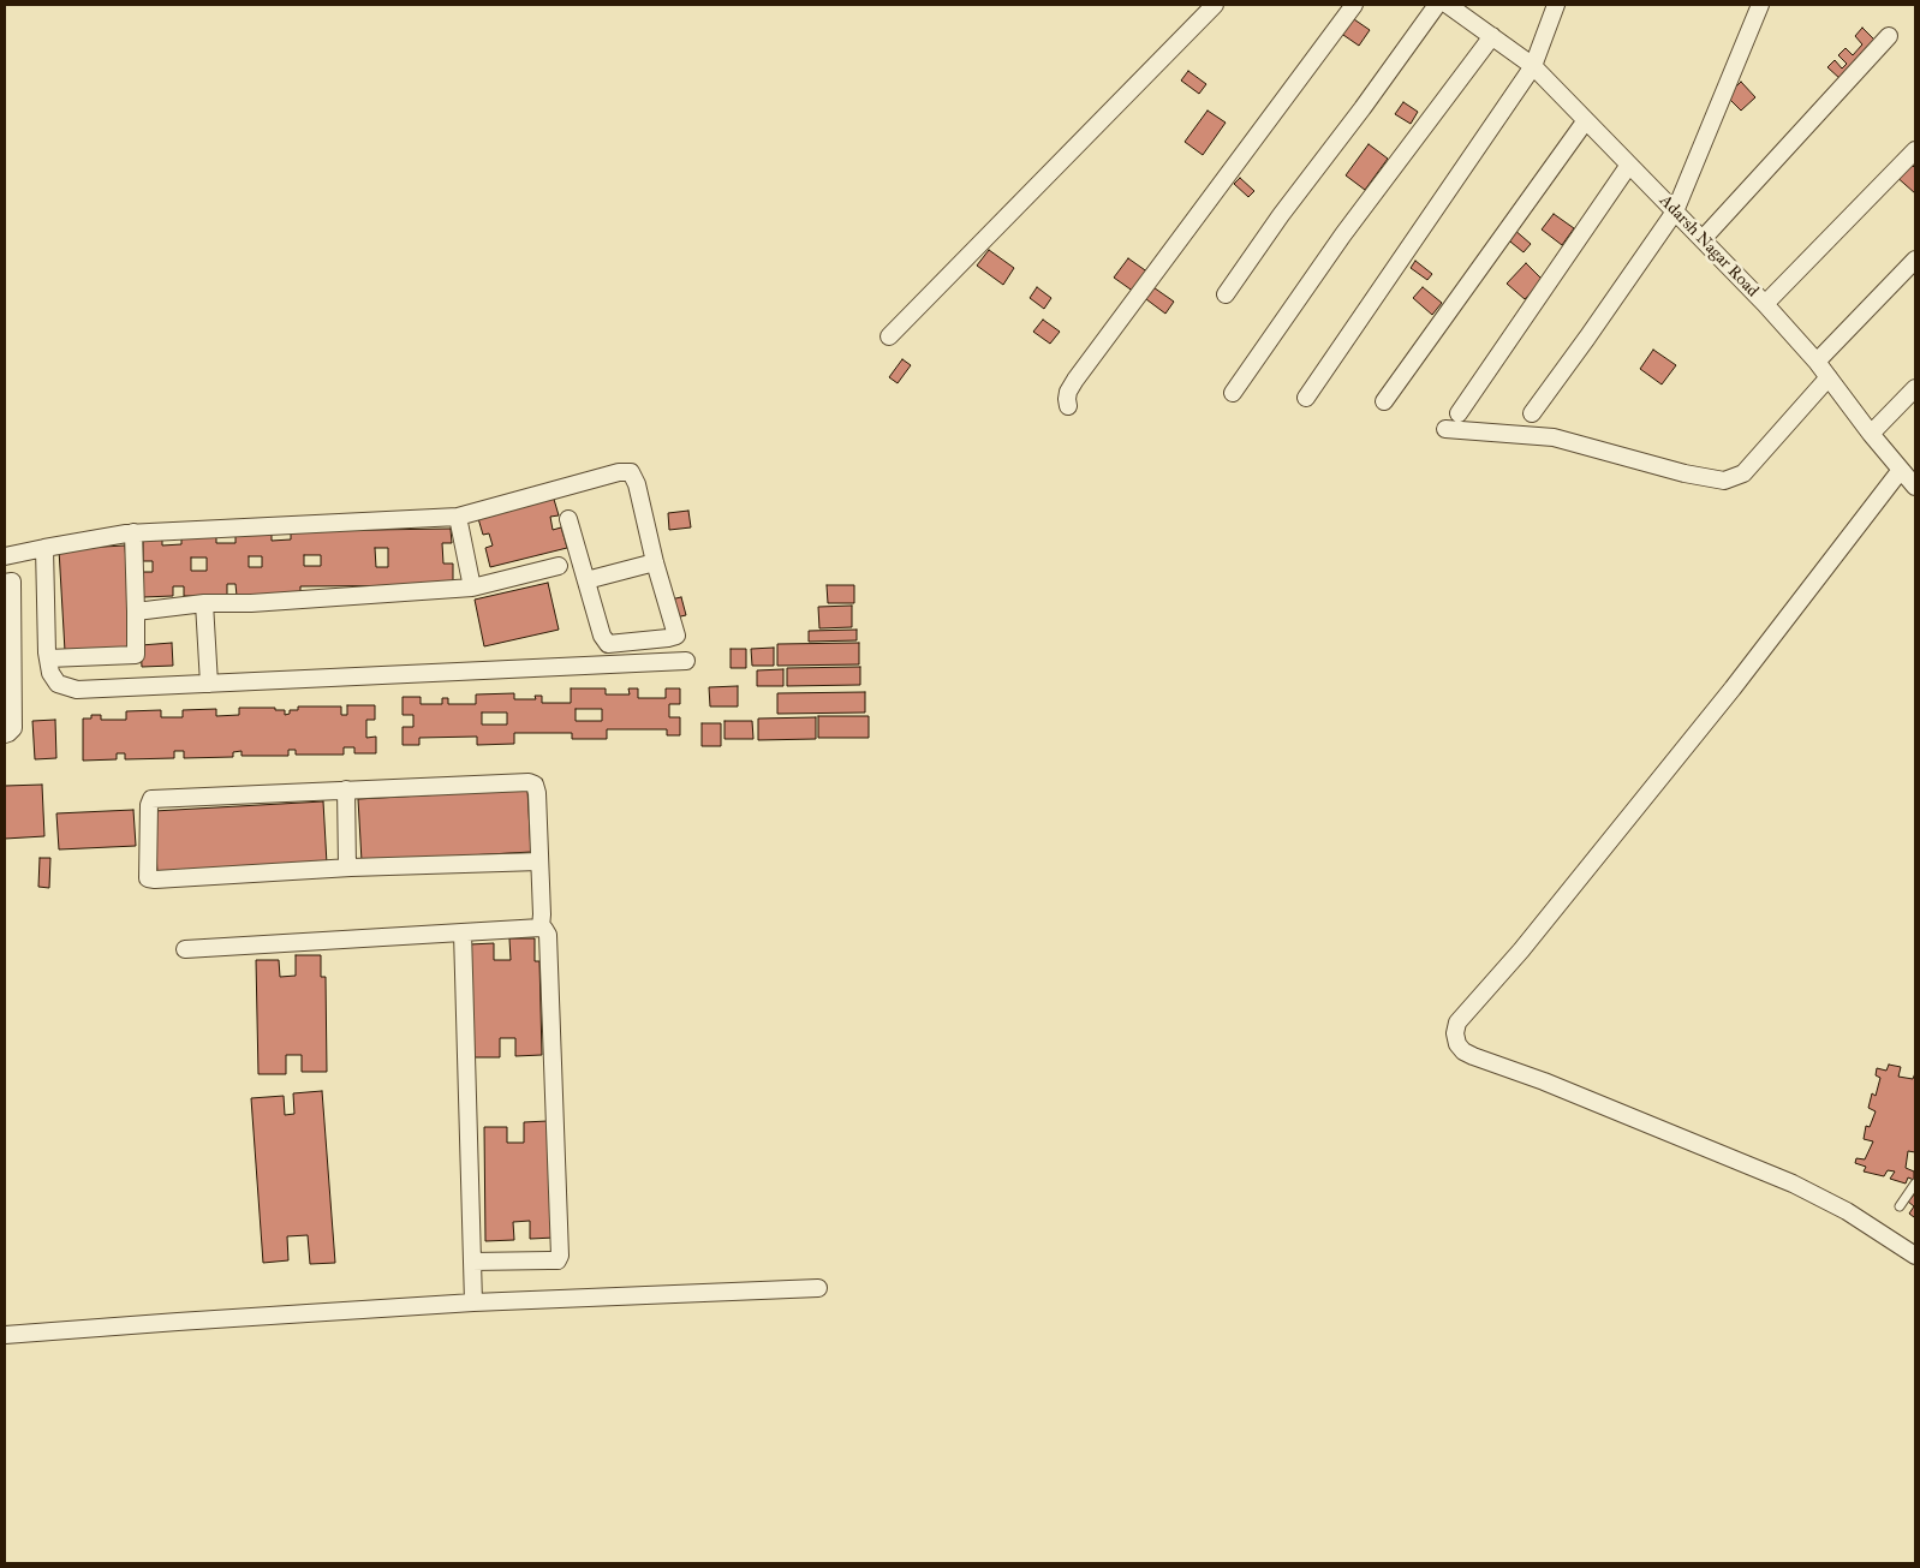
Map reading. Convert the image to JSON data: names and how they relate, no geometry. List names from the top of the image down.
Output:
{
  "streets": {
    "street": ["Adarsh Nagar Road"]
  }
}
